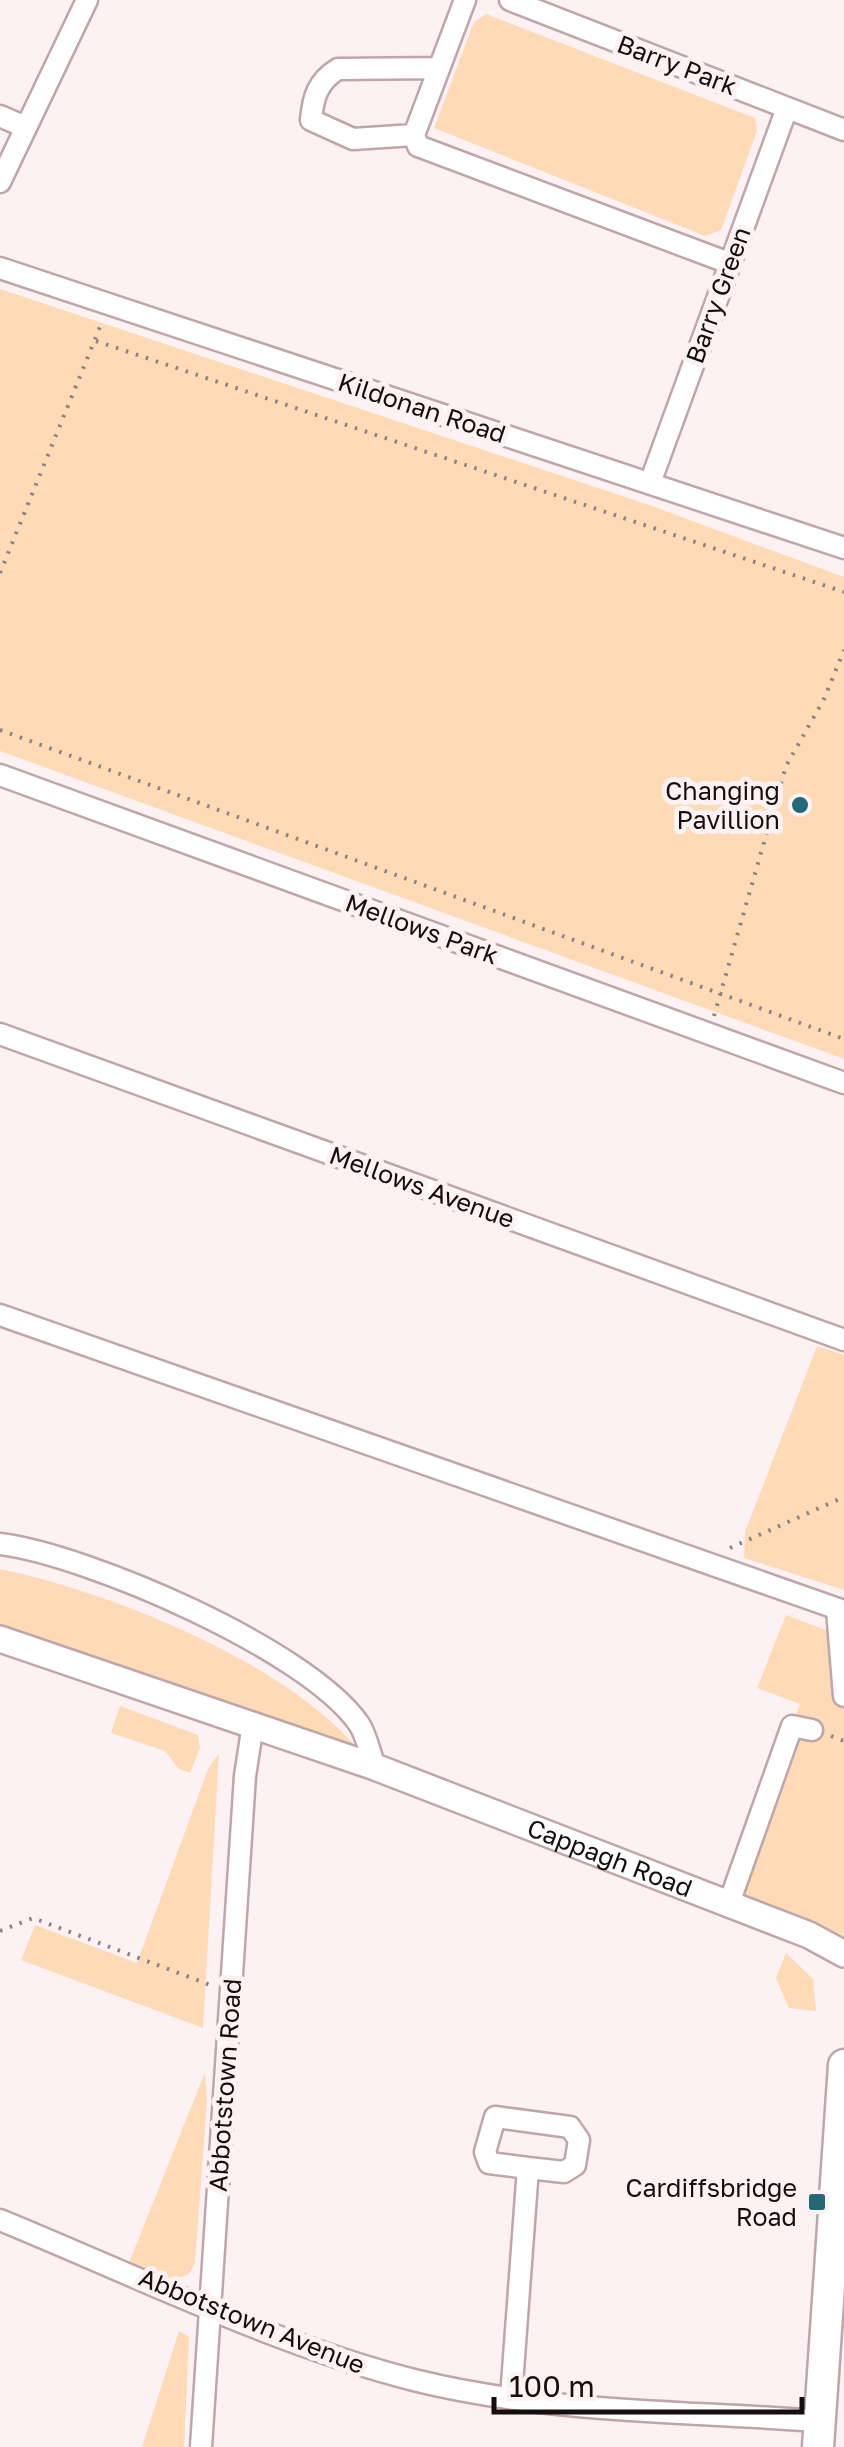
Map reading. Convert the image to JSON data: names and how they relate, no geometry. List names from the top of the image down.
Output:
{
  "streets": {
    "street": [
      "Barry Park",
      "Barry Green",
      "Kildonan Road",
      "Mellows Park",
      "Mellows Avenue",
      "Cappagh Road",
      "Abbotstown Road",
      "Abbotstown Avenue"
    ]
  },
  "crossings": [
    ["Barry Park", "Barry Green"],
    ["Barry Green", "Kildonan Road"],
    ["Cappagh Road", "Abbotstown Road"],
    ["Abbotstown Road", "Abbotstown Avenue"]
  ],
  "places": {
    "other": ["Changing Pavillion"],
    "transit": ["Cardiffsbridge Road"]
  },
  "scale_bar": "100 m"
}
